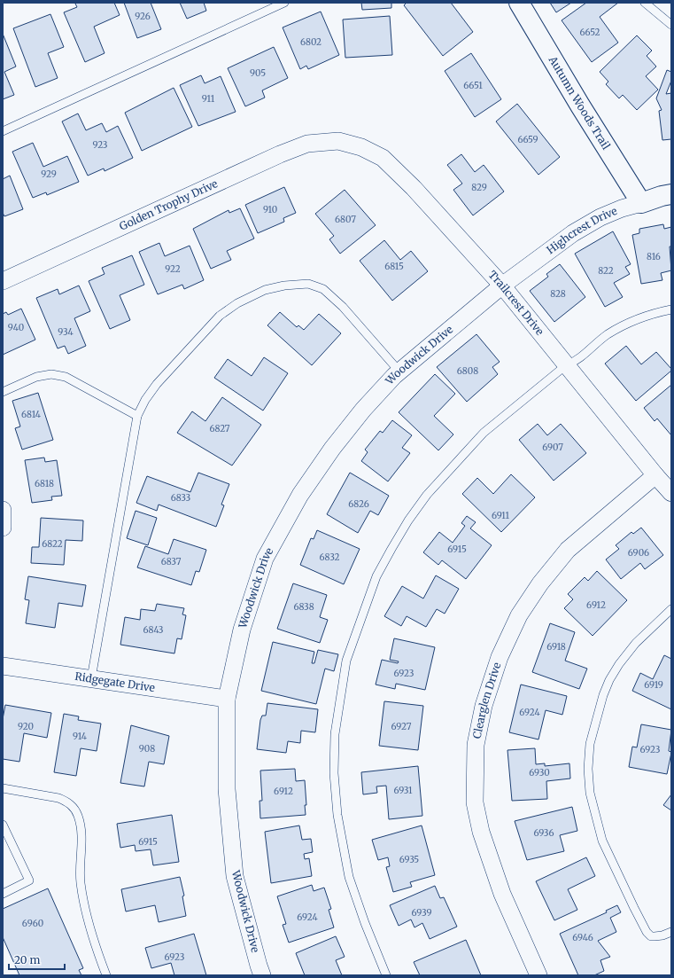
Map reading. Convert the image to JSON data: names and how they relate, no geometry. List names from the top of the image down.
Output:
{
  "streets": {
    "street": [
      "Autumn Woods Trail",
      "Golden Trophy Drive",
      "Highcrest Drive",
      "Trailcrest Drive",
      "Woodwick Drive",
      "Ridgegate Drive",
      "Clearglen Drive"
    ]
  },
  "crossings": [
    ["Autumn Woods Trail", "Highcrest Drive"],
    ["Golden Trophy Drive", "Trailcrest Drive"],
    ["Highcrest Drive", "Trailcrest Drive"],
    ["Highcrest Drive", "Woodwick Drive"],
    ["Trailcrest Drive", "Woodwick Drive"],
    ["Trailcrest Drive", "Clearglen Drive"],
    ["Woodwick Drive", "Ridgegate Drive"]
  ],
  "house_numbers": [
    "926",
    "6652",
    "6802",
    "905",
    "6651",
    "911",
    "6659",
    "923",
    "929",
    "829",
    "910",
    "6807",
    "816",
    "6815",
    "922",
    "822",
    "828",
    "940",
    "934",
    "6808",
    "6814",
    "6827",
    "6907",
    "6818",
    "6833",
    "6826",
    "6911",
    "6822",
    "6915",
    "6906",
    "6832",
    "6837",
    "6912",
    "6838",
    "6843",
    "6918",
    "6923",
    "6919",
    "6924",
    "920",
    "6927",
    "914",
    "908",
    "6923",
    "6930",
    "6931",
    "6912",
    "6936",
    "6915",
    "6935",
    "6939",
    "6924",
    "6960",
    "6946",
    "6923"
  ],
  "scale_bar": "20 m"
}
